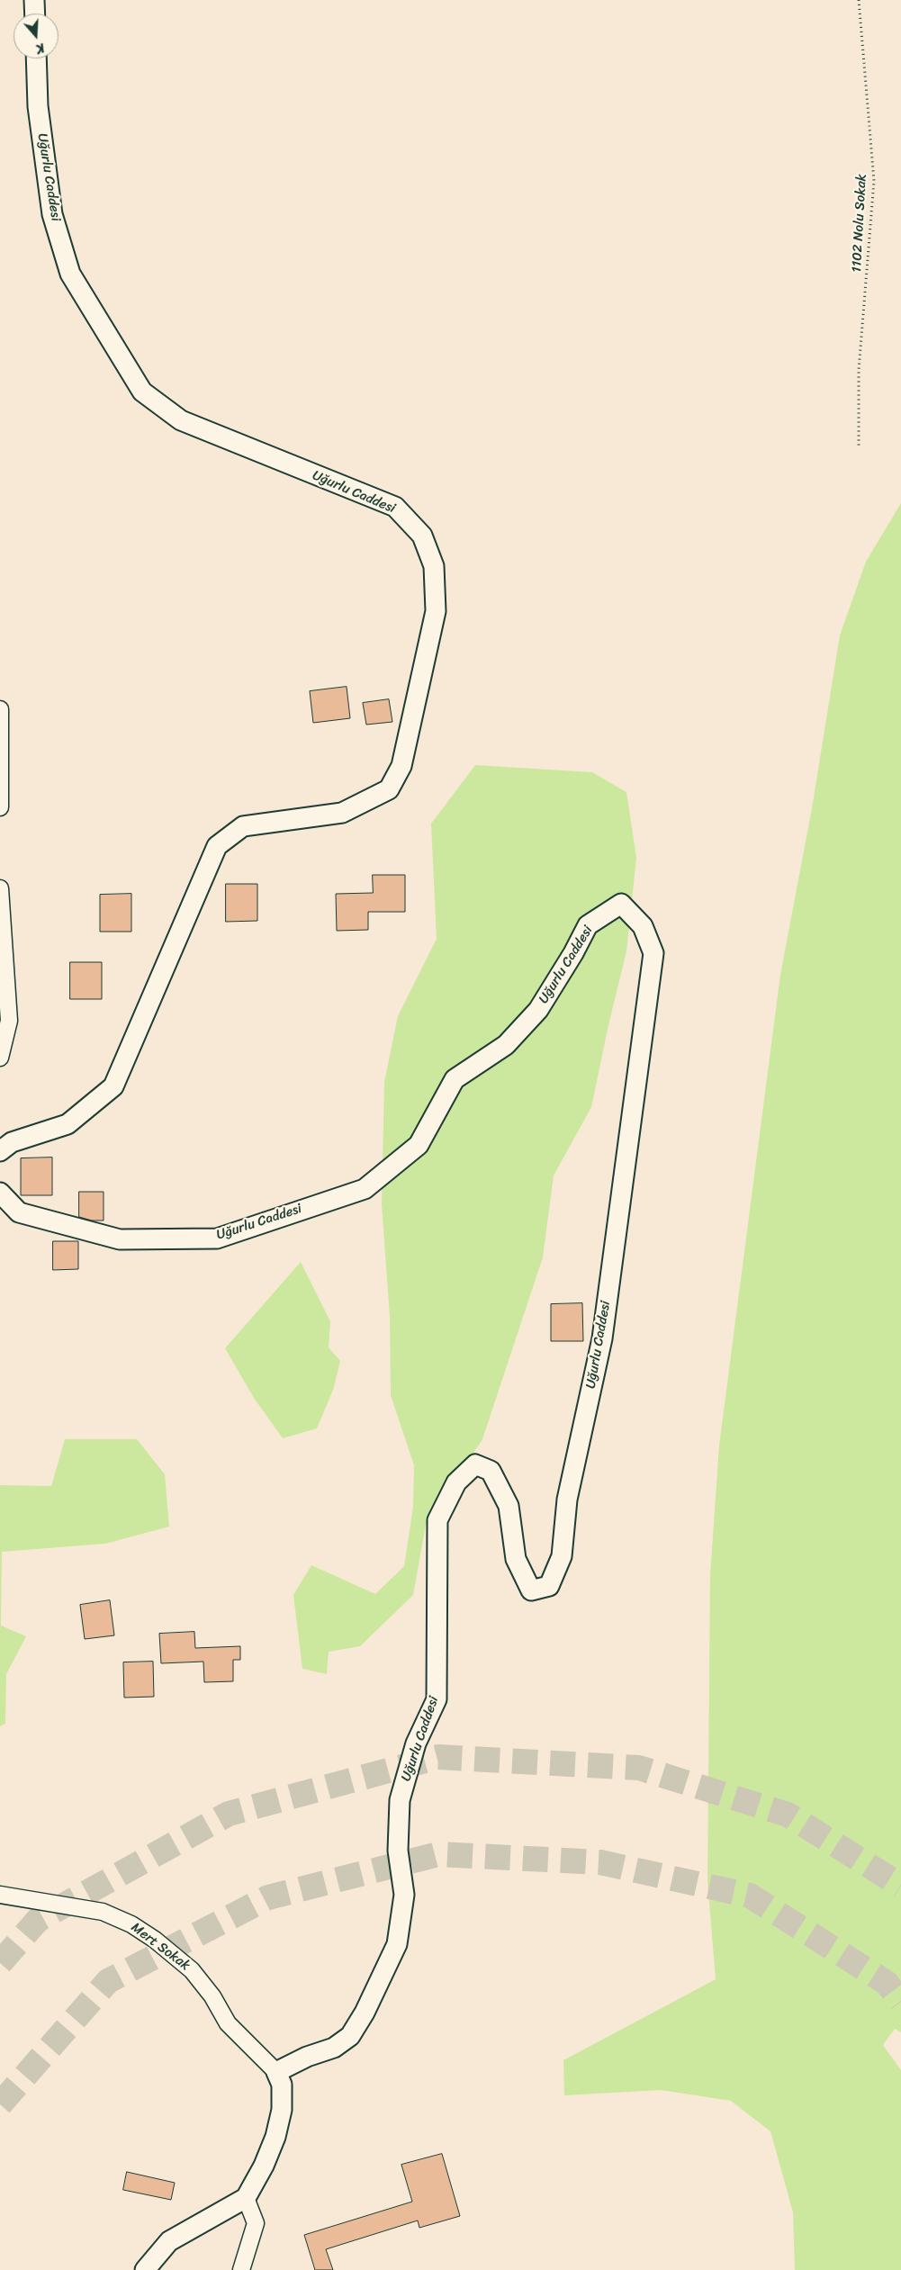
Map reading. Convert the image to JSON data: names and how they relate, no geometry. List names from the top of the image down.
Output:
{
  "streets": {
    "street": ["Uğurlu Caddesi", "Mert Sokak"],
    "path": ["1102 Nolu Sokak"]
  },
  "crossings": [
    ["Uğurlu Caddesi", "Mert Sokak"]
  ],
  "north": "bottom"
}
